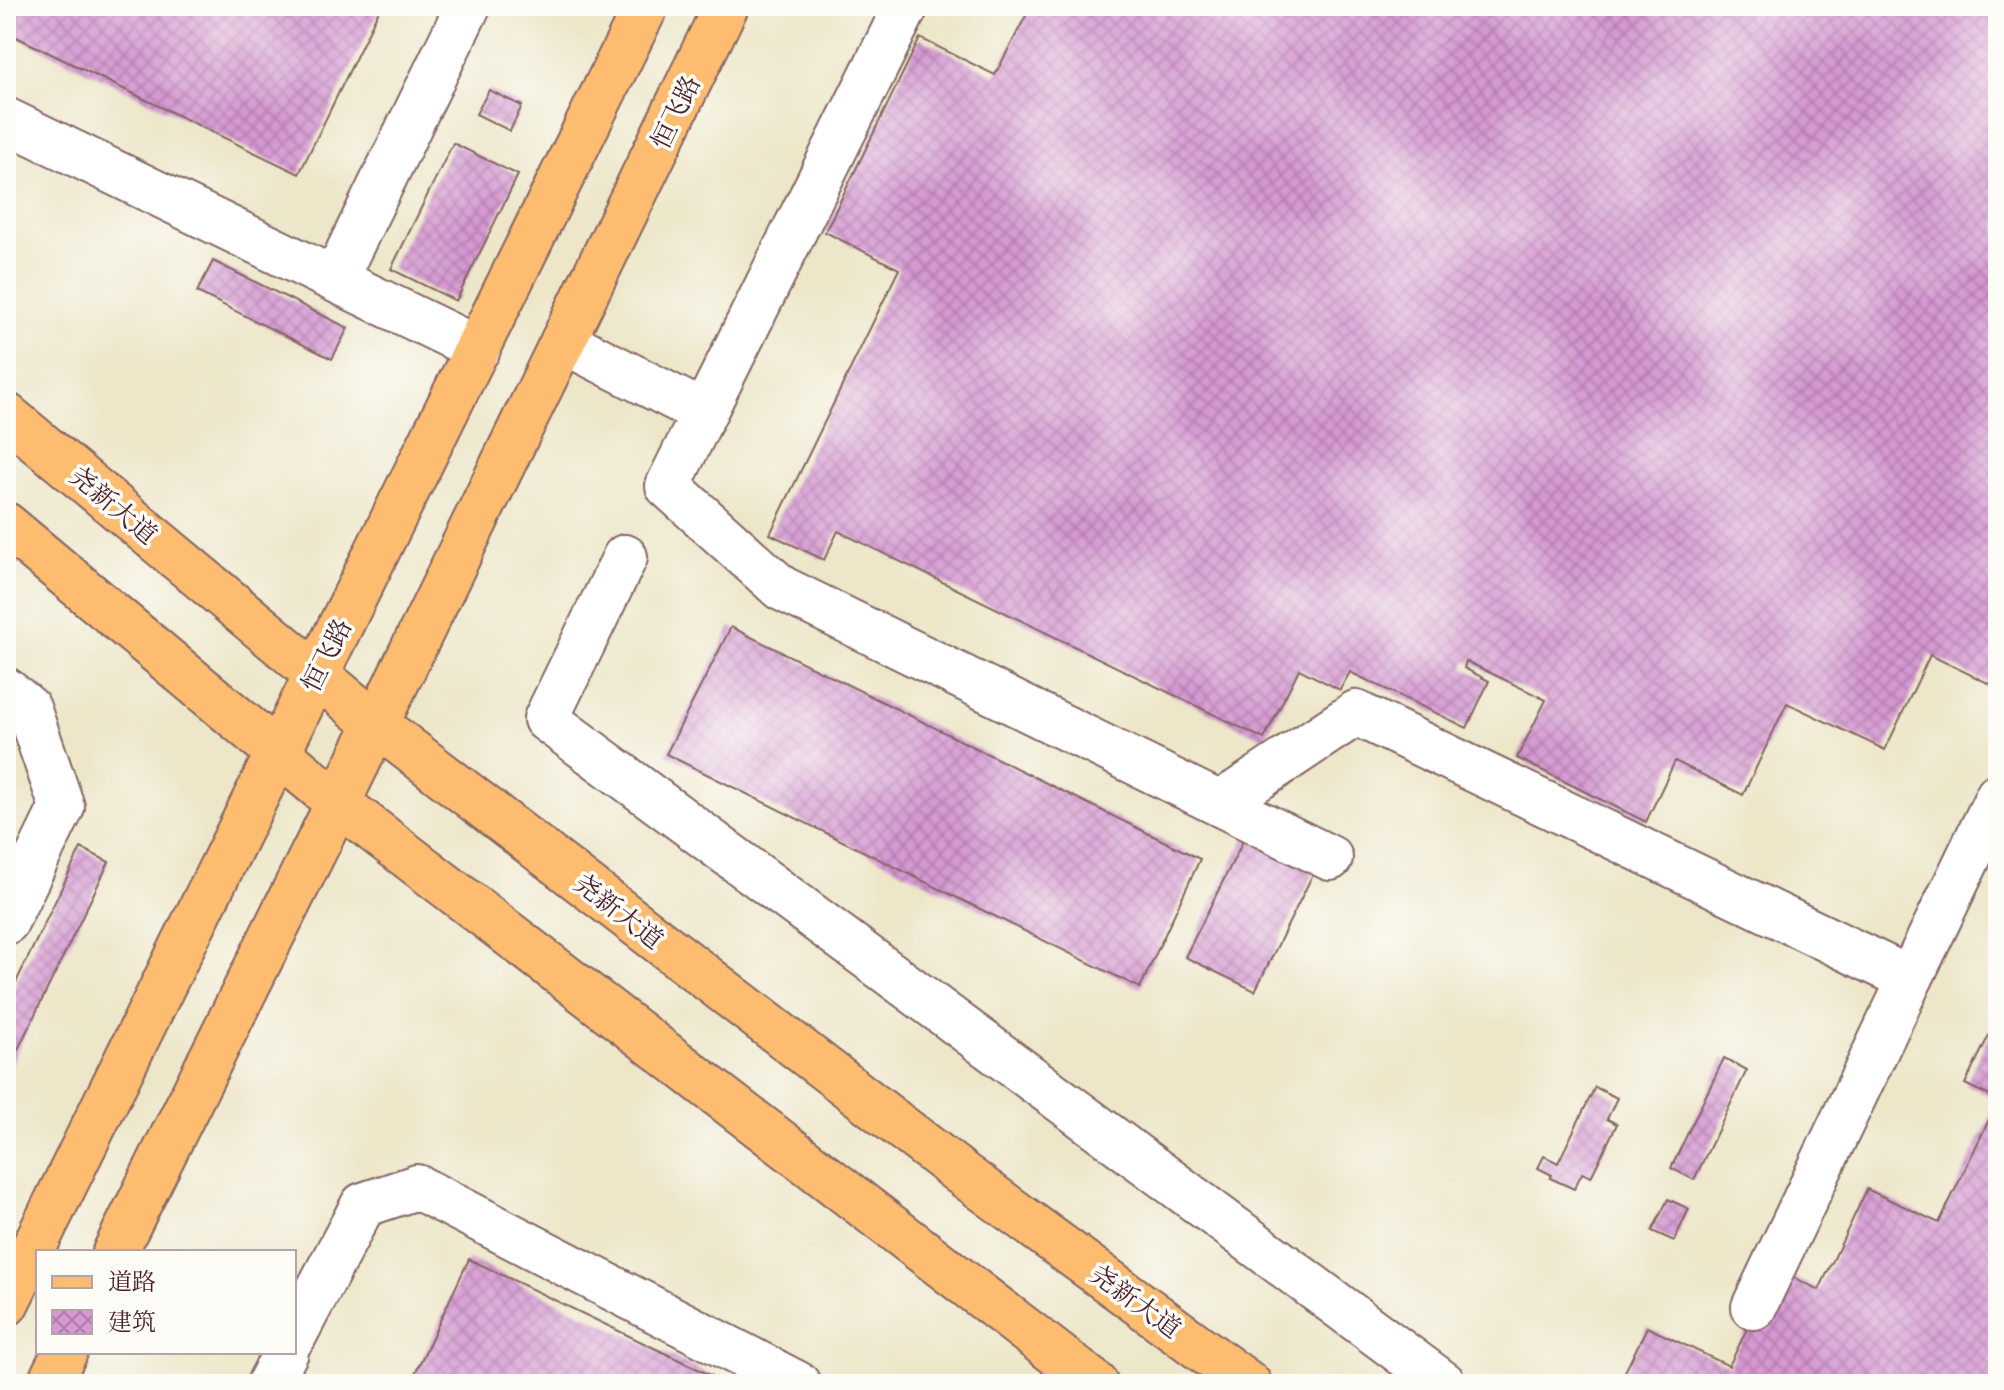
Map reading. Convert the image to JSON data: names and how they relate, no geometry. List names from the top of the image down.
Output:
{
  "streets": {
    "main road": ["恒飞路", "尧新大道"]
  },
  "crossings": [
    ["恒飞路", "尧新大道"]
  ],
  "legend": ["道路", "建筑"]
}
